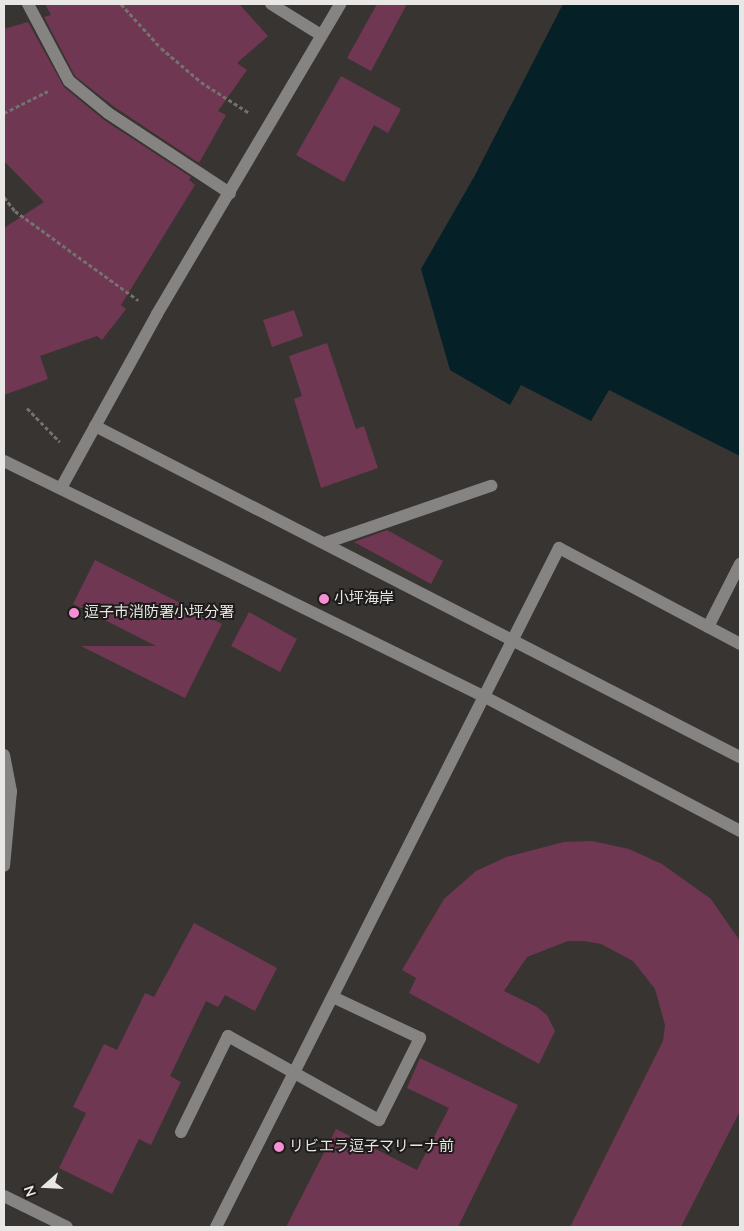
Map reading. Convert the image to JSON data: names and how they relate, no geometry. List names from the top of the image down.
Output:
{
  "places": ["小坪海岸", "逗子市消防署小坪分署", "リビエラ逗子マリーナ前"],
  "north": "left"
}
